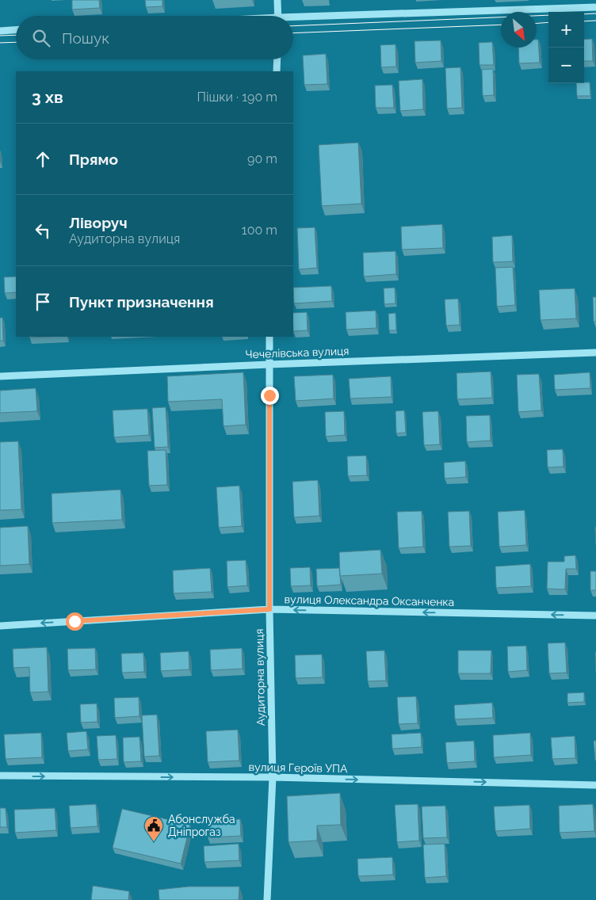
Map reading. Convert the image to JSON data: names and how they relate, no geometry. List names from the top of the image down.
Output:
{
  "streets": {
    "street": [
      "Чечелівська вулиця",
      "вулиця Олександра Оксанченка",
      "Аудиторна вулиця",
      "вулиця Героїв УПА"
    ]
  },
  "crossings": [
    ["Чечелівська вулиця", "Аудиторна вулиця"],
    ["вулиця Олександра Оксанченка", "Аудиторна вулиця"],
    ["Аудиторна вулиця", "вулиця Героїв УПА"]
  ],
  "one_way": ["вулиця Олександра Оксанченка", "вулиця Героїв УПА"],
  "places": {
    "public building": ["Абонслужба Дніпрогаз"]
  },
  "north": "bottom right",
  "page": {
    "map_buttons": ["+", "−"],
    "search": "Пошук",
    "heading": ["3 хв", "Пішки · 190 m"],
    "list": [
      ["Прямо", "90 m"],
      ["Ліворуч", "Аудиторна вулиця", "100 m"],
      "Пункт призначення"
    ]
  }
}
